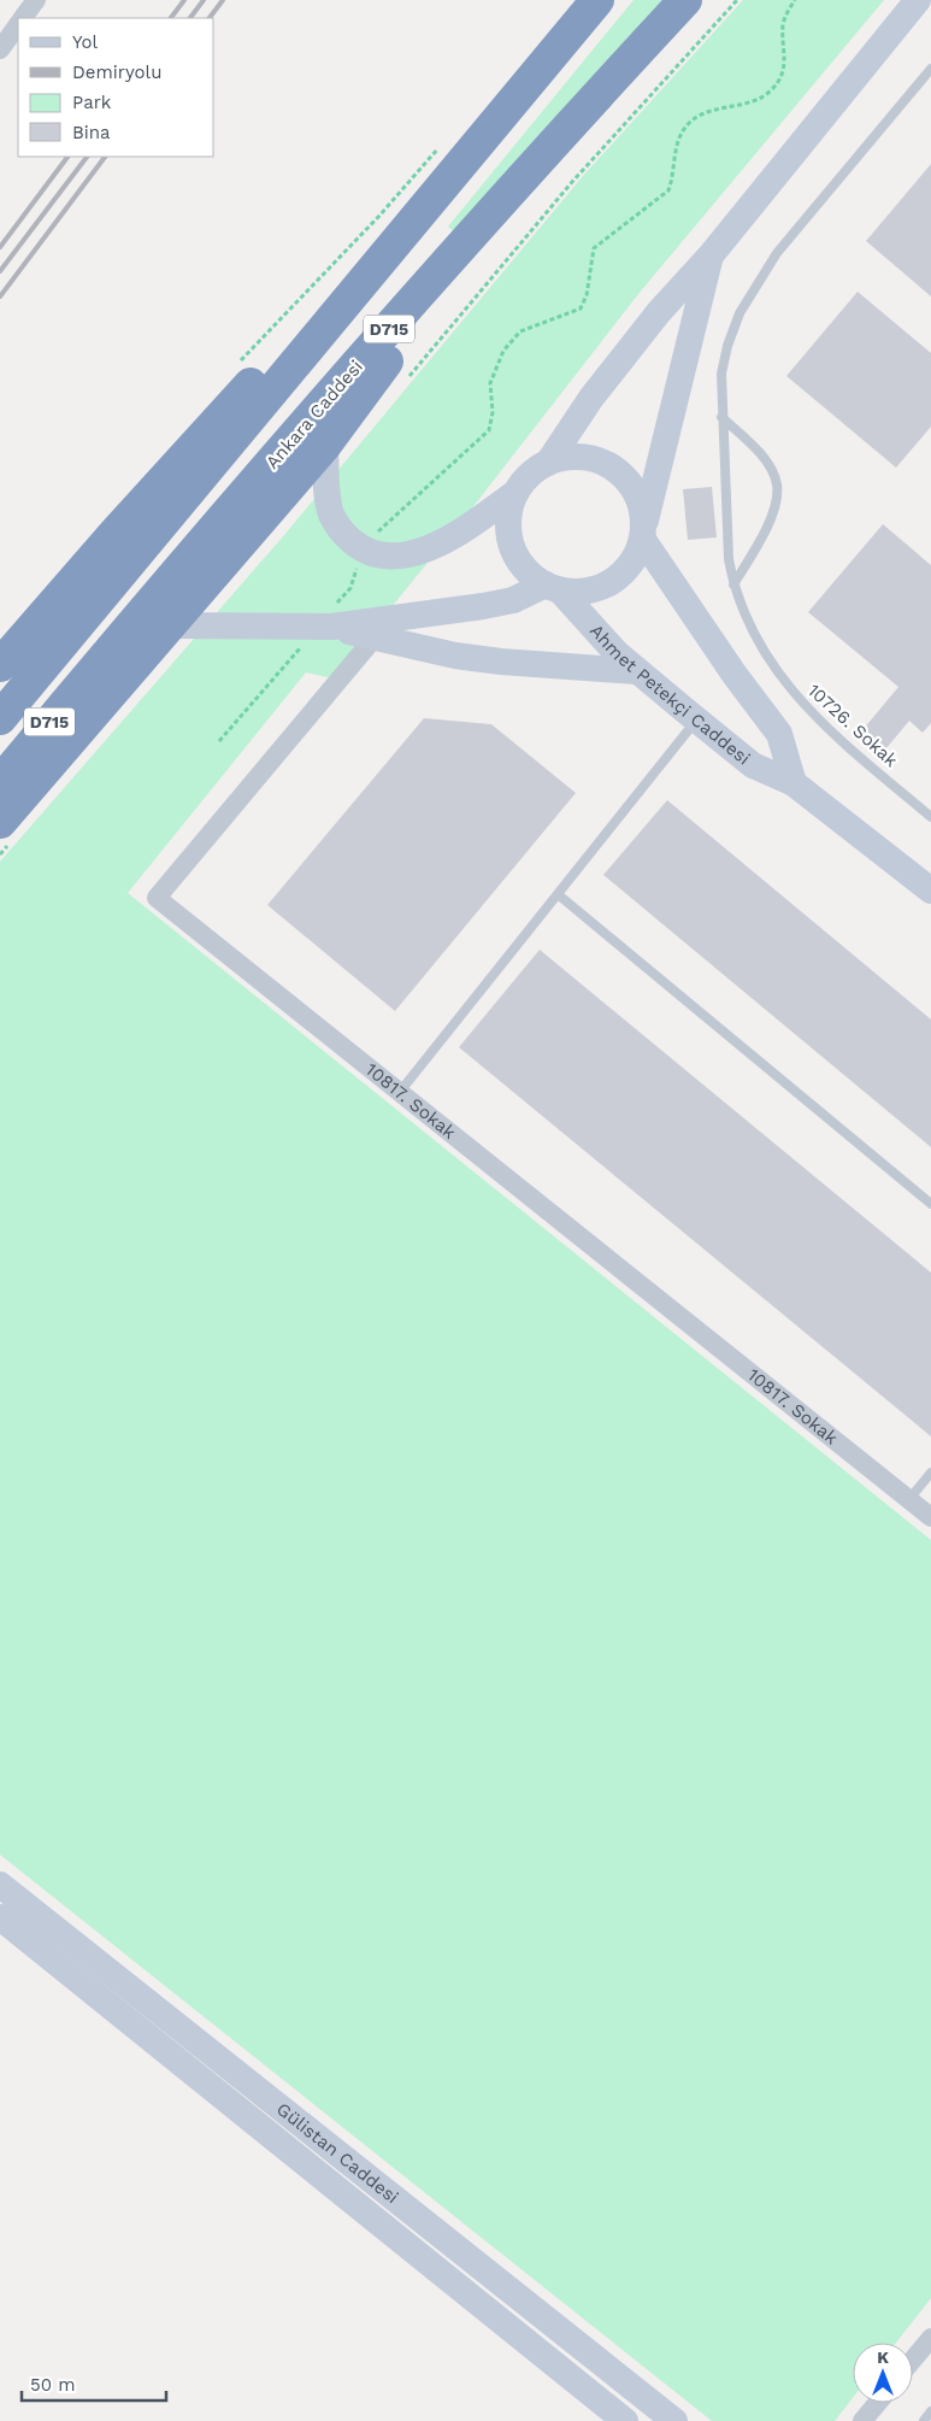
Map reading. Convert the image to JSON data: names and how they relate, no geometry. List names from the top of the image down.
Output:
{
  "streets": {
    "highway": ["D715", "Ankara Caddesi"],
    "street": ["Ahmet Petekçi Caddesi", "10817. Sokak", "Gülistan Caddesi"],
    "lane": ["10726. Sokak"]
  },
  "legend": [
    "Yol",
    "Demiryolu",
    "Park",
    "Bina"
  ],
  "scale_bar": "50 m",
  "north": "top"
}
